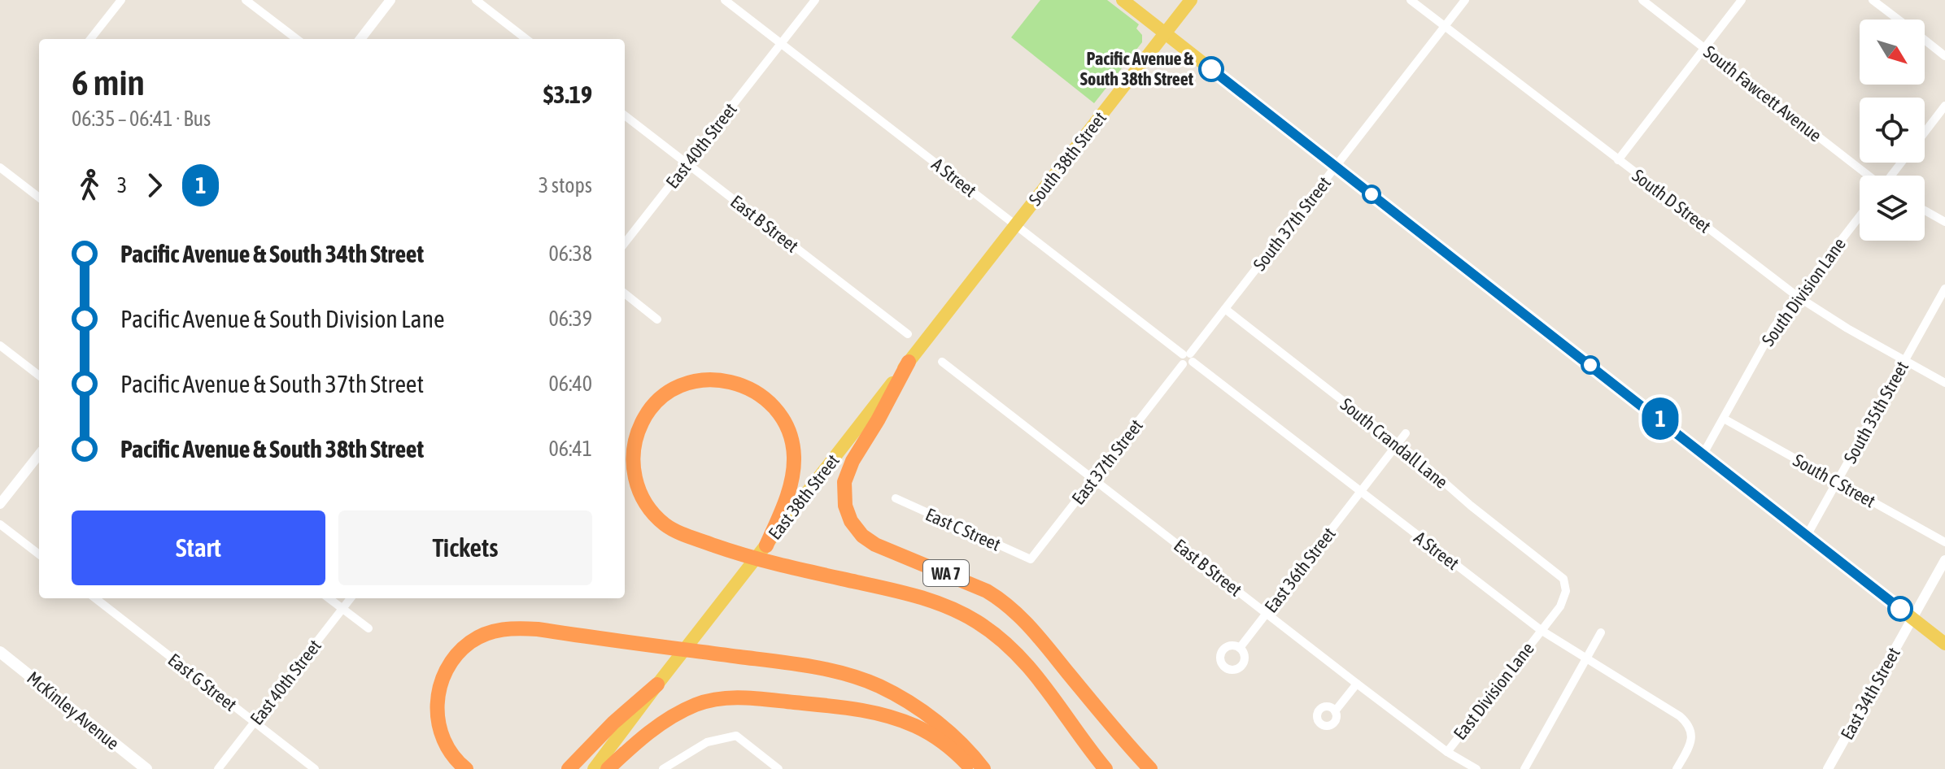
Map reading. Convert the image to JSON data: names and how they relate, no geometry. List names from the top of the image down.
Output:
{
  "streets": {
    "highway": ["WA 7"],
    "main road": ["South 38th Street", "East 38th Street", "McKinley Avenue"],
    "street": [
      "South Fawcett Avenue",
      "East 40th Street",
      "A Street",
      "South D Street",
      "East B Street",
      "South 37th Street",
      "South Division Lane",
      "South 35th Street",
      "South Crandall Lane",
      "East 37th Street",
      "South C Street",
      "East C Street",
      "East 36th Street",
      "East G Street",
      "East Division Lane",
      "East 34th Street"
    ]
  },
  "crossings": [
    ["East 40th Street", "A Street"],
    ["East 40th Street", "East B Street"],
    ["East 40th Street", "East G Street"],
    ["South 38th Street", "A Street"],
    ["South 38th Street", "East 38th Street"],
    ["A Street", "South 37th Street"],
    ["A Street", "South Crandall Lane"],
    ["A Street", "East 37th Street"],
    ["A Street", "East 38th Street"],
    ["A Street", "East 36th Street"],
    ["A Street", "East Division Lane"],
    ["South D Street", "South 37th Street"],
    ["South D Street", "South Division Lane"],
    ["South D Street", "South 35th Street"],
    ["East B Street", "East 37th Street"],
    ["East B Street", "East 36th Street"],
    ["East B Street", "East Division Lane"],
    ["South 37th Street", "South Crandall Lane"],
    ["South 37th Street", "East 37th Street"],
    ["South Division Lane", "South C Street"],
    ["South 35th Street", "South C Street"],
    ["South Crandall Lane", "East 36th Street"],
    ["South Crandall Lane", "East Division Lane"],
    ["East 37th Street", "East C Street"],
    ["East 38th Street", "WA 7"]
  ],
  "places": ["Pacific Avenue & South 38th Street"],
  "lines": ["bus line 1"],
  "north": "bottom right",
  "page": {
    "on_map": "1",
    "heading": ["6 min", "06:35 – 06:41 · Bus", "$3.19"],
    "legs": ["3", "1", "3 stops"],
    "list": [
      {
        "name": "Pacific Avenue & South 34th Street",
        "value": "06:38"
      },
      {
        "name": "Pacific Avenue & South Division Lane",
        "value": "06:39"
      },
      {
        "name": "Pacific Avenue & South 37th Street",
        "value": "06:40"
      },
      {
        "name": "Pacific Avenue & South 38th Street",
        "value": "06:41"
      }
    ],
    "buttons": ["Start", "Tickets"]
  }
}
